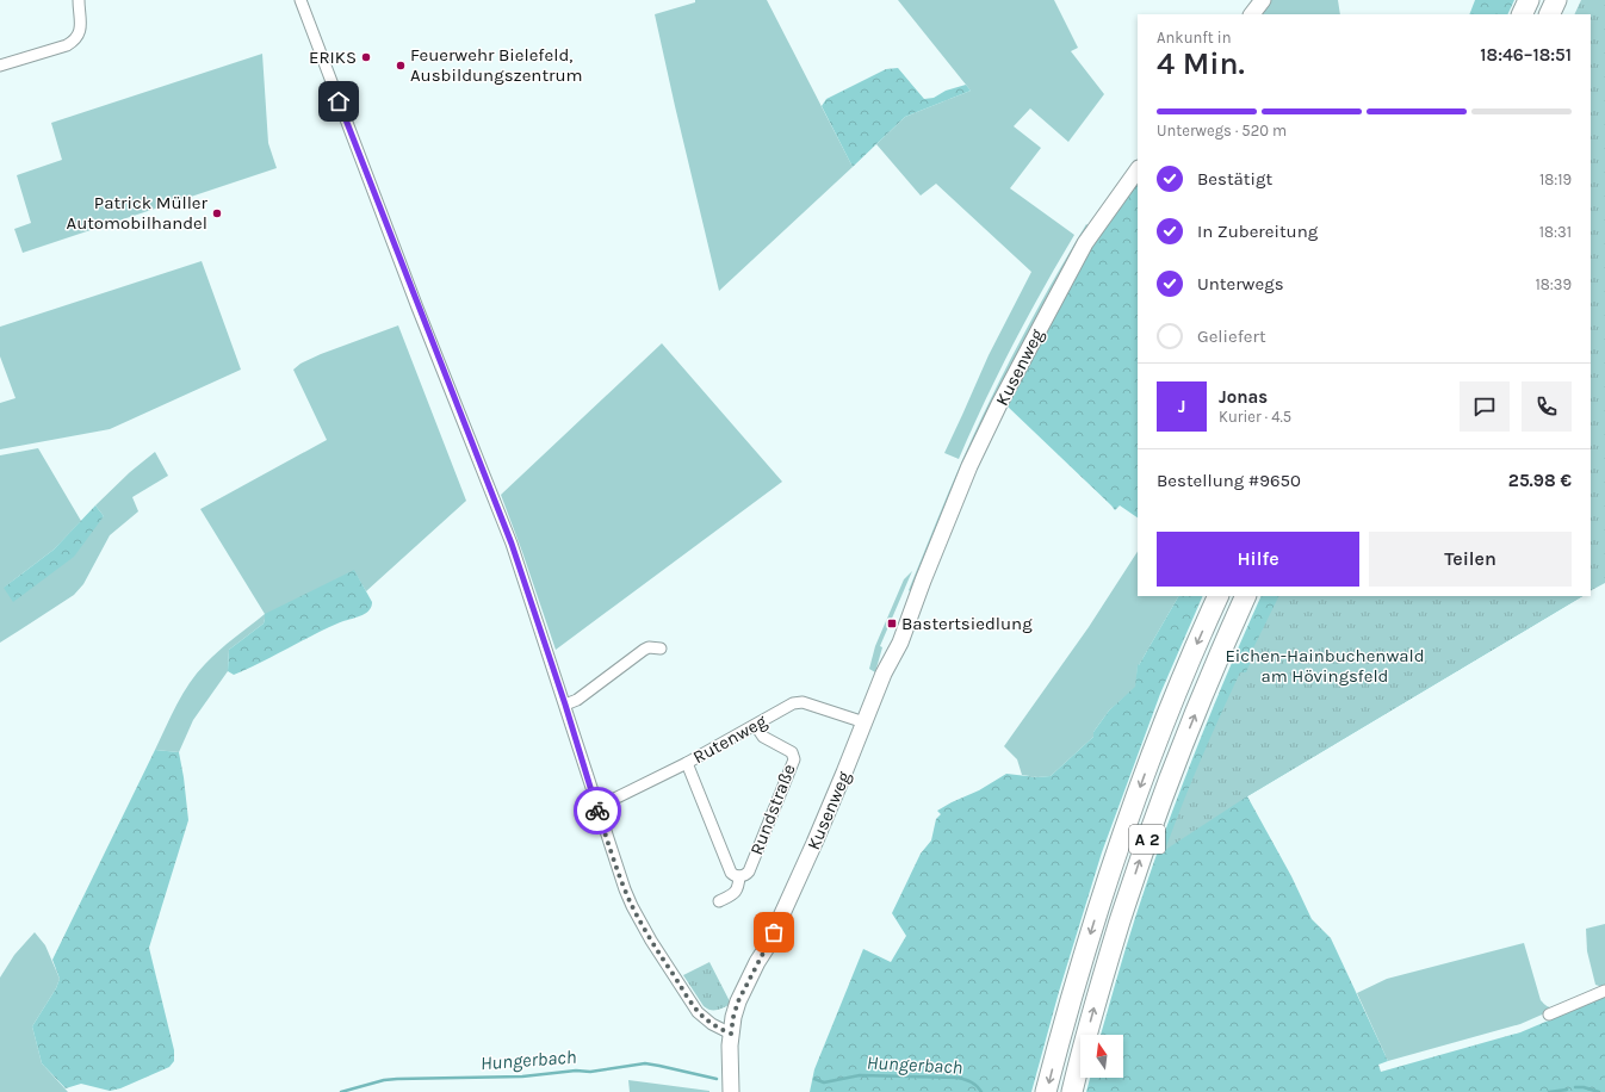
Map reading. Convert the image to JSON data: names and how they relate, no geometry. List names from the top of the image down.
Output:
{
  "streets": {
    "highway": ["A 2"],
    "street": ["Kusenweg", "Rutenweg", "Rundstraße"]
  },
  "crossings": [
    ["Kusenweg", "Rutenweg"],
    ["Rutenweg", "Rundstraße"]
  ],
  "water": ["Hungerbach"],
  "parks": ["Eichen-Hainbuchenwald am Hövingsfeld"],
  "places": {
    "other": ["ERIKS", "Feuerwehr Bielefeld, Ausbildungszentrum", "Patrick Müller Automobilhandel"],
    "transit": ["Bastertsiedlung"]
  },
  "north": "top",
  "page": {
    "heading": ["4 Min.", "Ankunft in", "18:46–18:51"],
    "panel": [
      "Jonas",
      "Kurier · 4.5",
      "Bestellung #9650",
      "25.98 €"
    ],
    "bar": "Unterwegs · 520 m",
    "list": [
      ["Bestätigt", "18:19"],
      ["In Zubereitung", "18:31"],
      ["Unterwegs", "18:39"],
      "Geliefert"
    ],
    "round": "J",
    "buttons": ["Hilfe", "Teilen"]
  }
}
